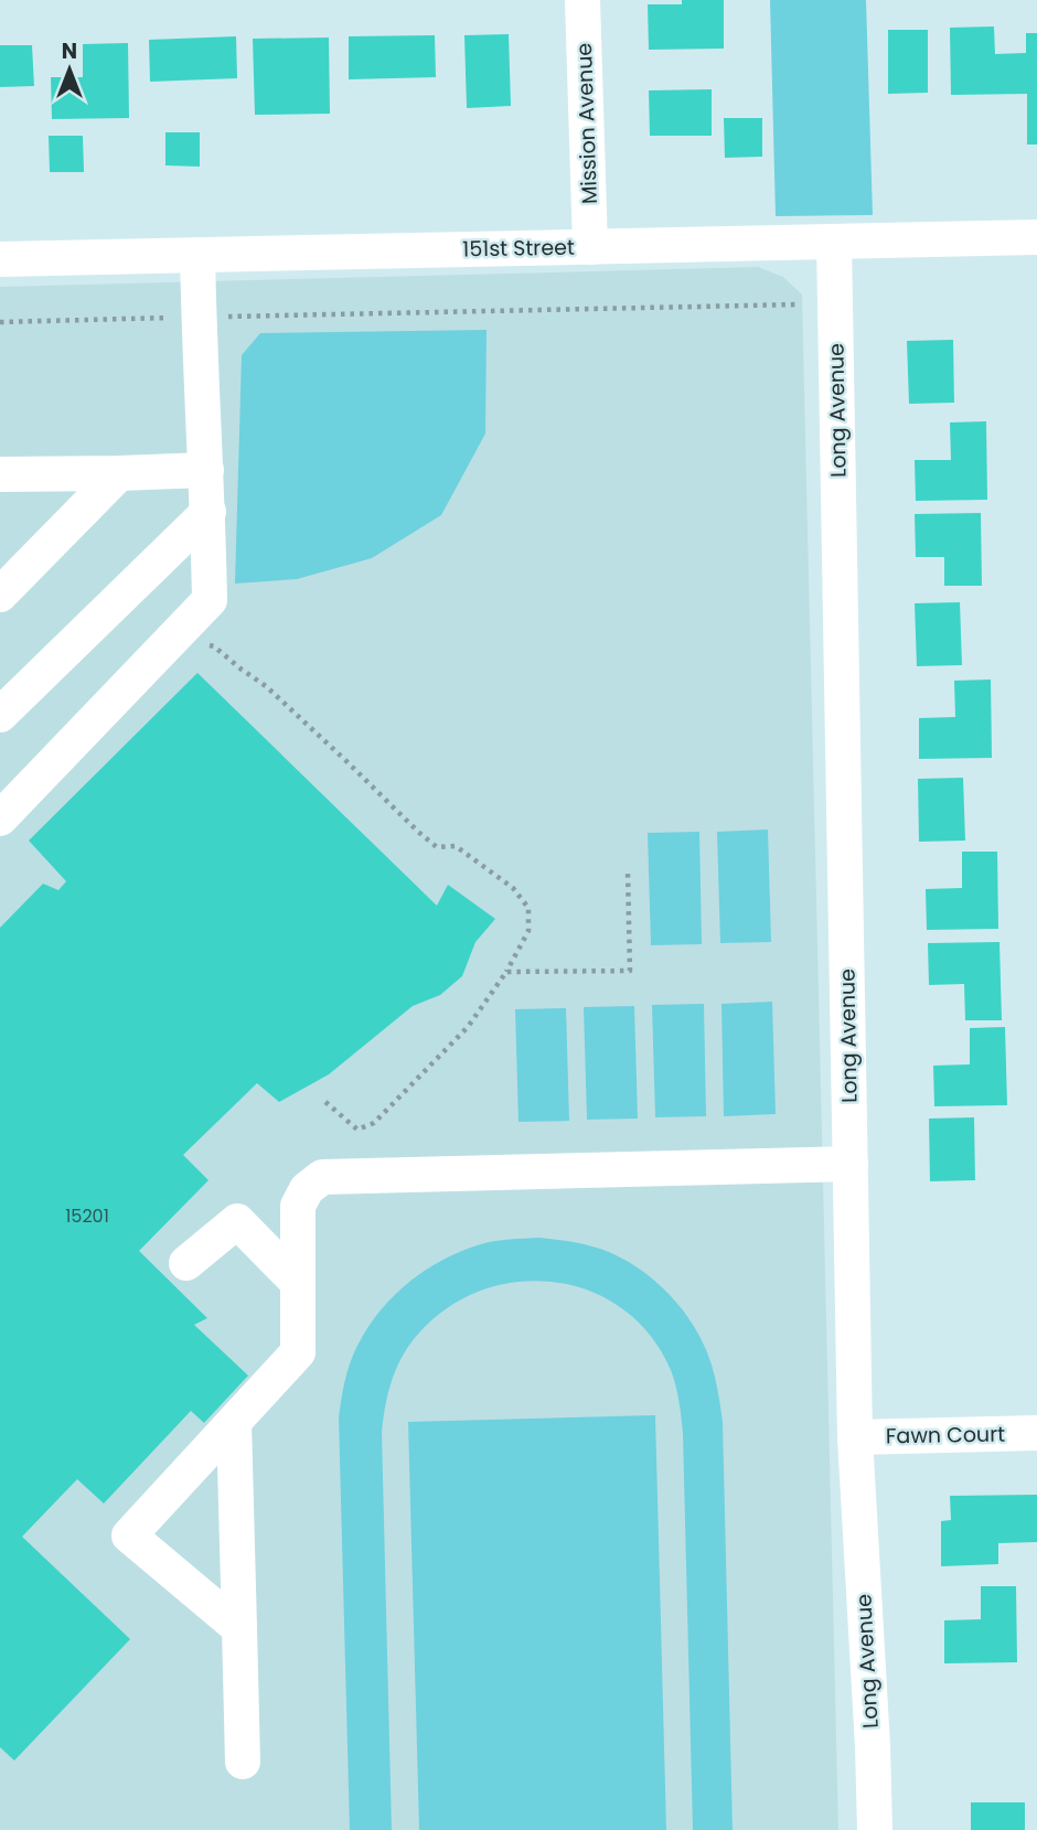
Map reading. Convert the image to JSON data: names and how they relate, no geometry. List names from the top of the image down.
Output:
{
  "streets": {
    "street": [
      "Mission Avenue",
      "151st Street",
      "Long Avenue",
      "Fawn Court"
    ]
  },
  "crossings": [
    ["Mission Avenue", "151st Street"],
    ["151st Street", "Long Avenue"],
    ["Long Avenue", "Fawn Court"]
  ],
  "house_numbers": ["15201"],
  "north": "top"
}
